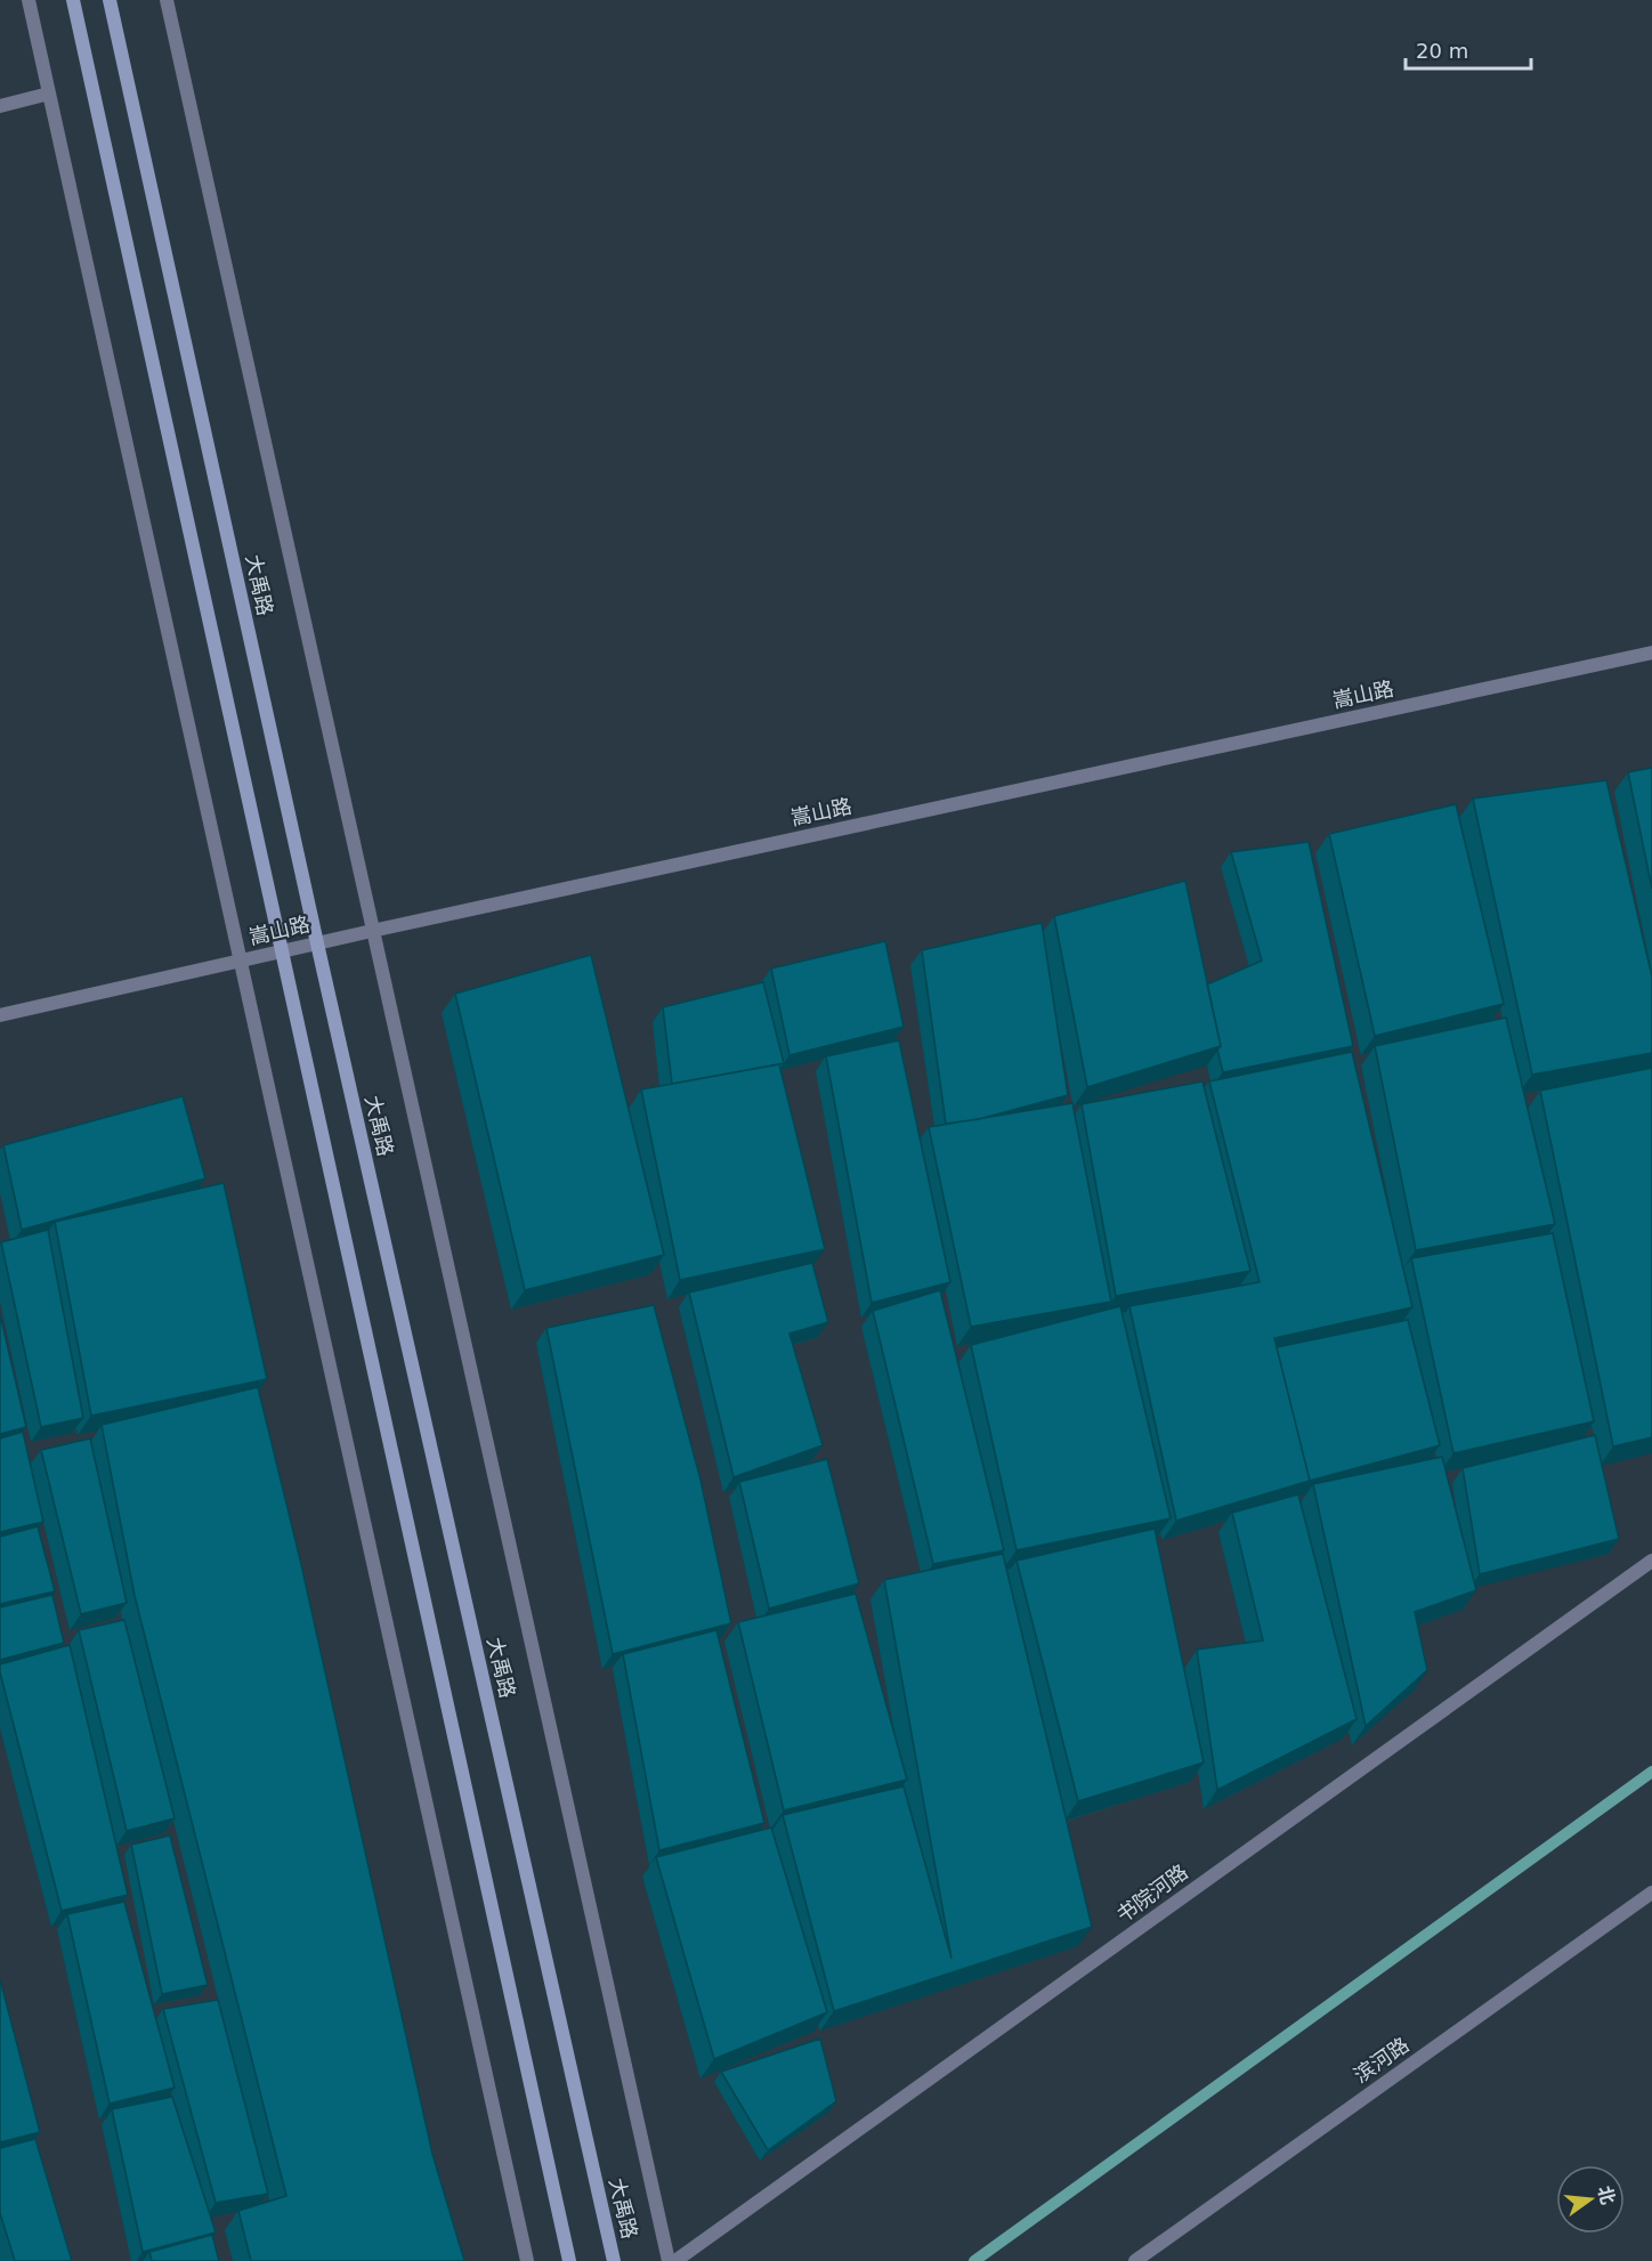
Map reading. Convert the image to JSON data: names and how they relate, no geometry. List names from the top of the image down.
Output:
{
  "streets": {
    "main road": ["大禹路"],
    "street": ["嵩山路", "书院河路", "滨河路"]
  },
  "crossings": [
    ["大禹路", "嵩山路"]
  ],
  "scale_bar": "20 m",
  "north": "right"
}
